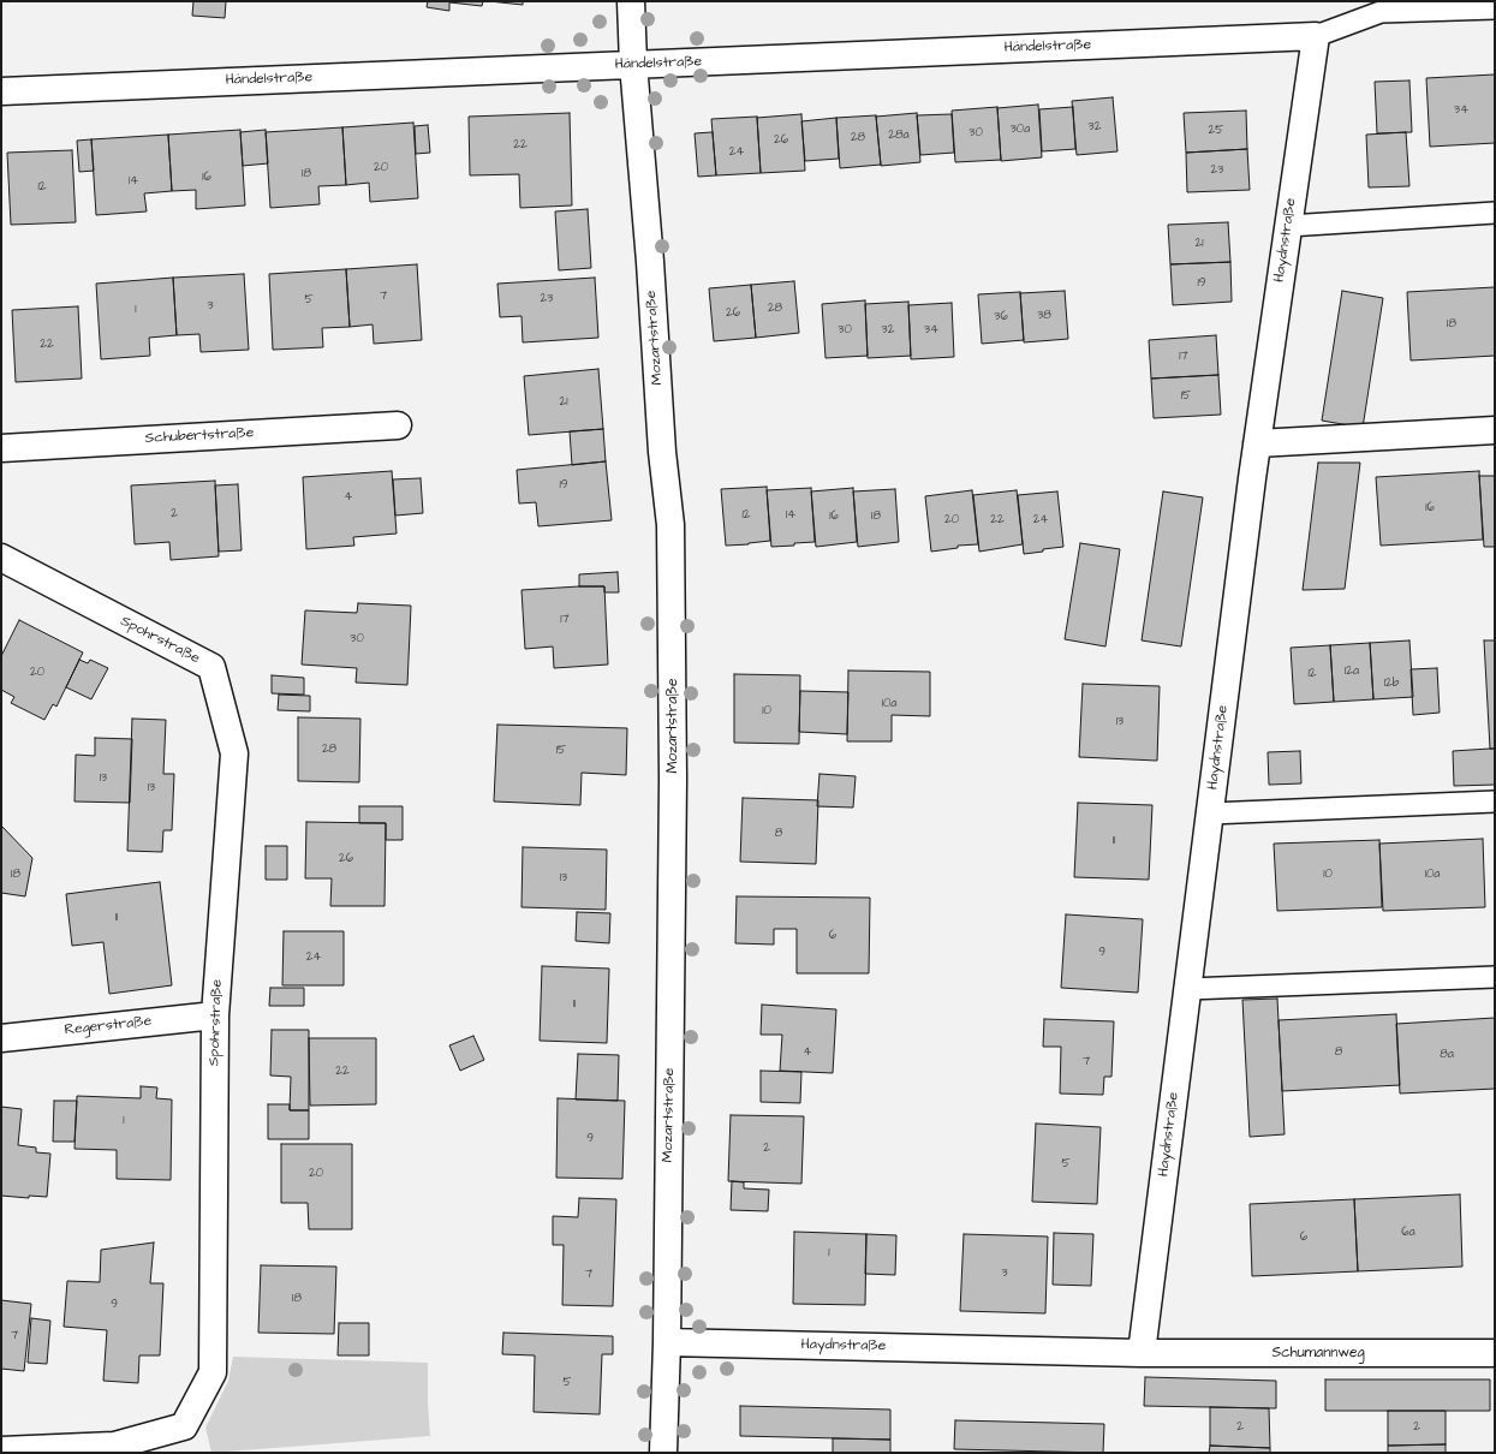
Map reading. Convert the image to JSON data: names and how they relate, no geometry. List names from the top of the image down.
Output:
{
  "streets": {
    "street": [
      "Händelstraße",
      "Haydnstraße",
      "Mozartstraße",
      "Schubertstraße",
      "Spohrstraße",
      "Regerstraße",
      "Schumannweg"
    ]
  },
  "crossings": [
    ["Händelstraße", "Haydnstraße"],
    ["Händelstraße", "Mozartstraße"],
    ["Haydnstraße", "Mozartstraße"],
    ["Haydnstraße", "Schumannweg"],
    ["Spohrstraße", "Regerstraße"]
  ],
  "house_numbers": [
    "34",
    "32",
    "30a",
    "25",
    "30",
    "28a",
    "28",
    "26",
    "22",
    "24",
    "20",
    "23",
    "18",
    "16",
    "14",
    "12",
    "21",
    "19",
    "7",
    "23",
    "5",
    "3",
    "28",
    "1",
    "26",
    "38",
    "36",
    "18",
    "30",
    "32",
    "34",
    "22",
    "17",
    "15",
    "21",
    "19",
    "4",
    "16",
    "2",
    "12",
    "14",
    "16",
    "18",
    "20",
    "22",
    "24",
    "17",
    "30",
    "12a",
    "20",
    "12",
    "12b",
    "10a",
    "10",
    "13",
    "28",
    "15",
    "13",
    "13",
    "8",
    "11",
    "26",
    "18",
    "10",
    "10a",
    "13",
    "11",
    "6",
    "9",
    "24",
    "11",
    "4",
    "8",
    "8a",
    "7",
    "22",
    "1",
    "9",
    "2",
    "5",
    "20",
    "6a",
    "6",
    "1",
    "3",
    "7",
    "18",
    "9",
    "7",
    "5",
    "2",
    "2"
  ]
}
